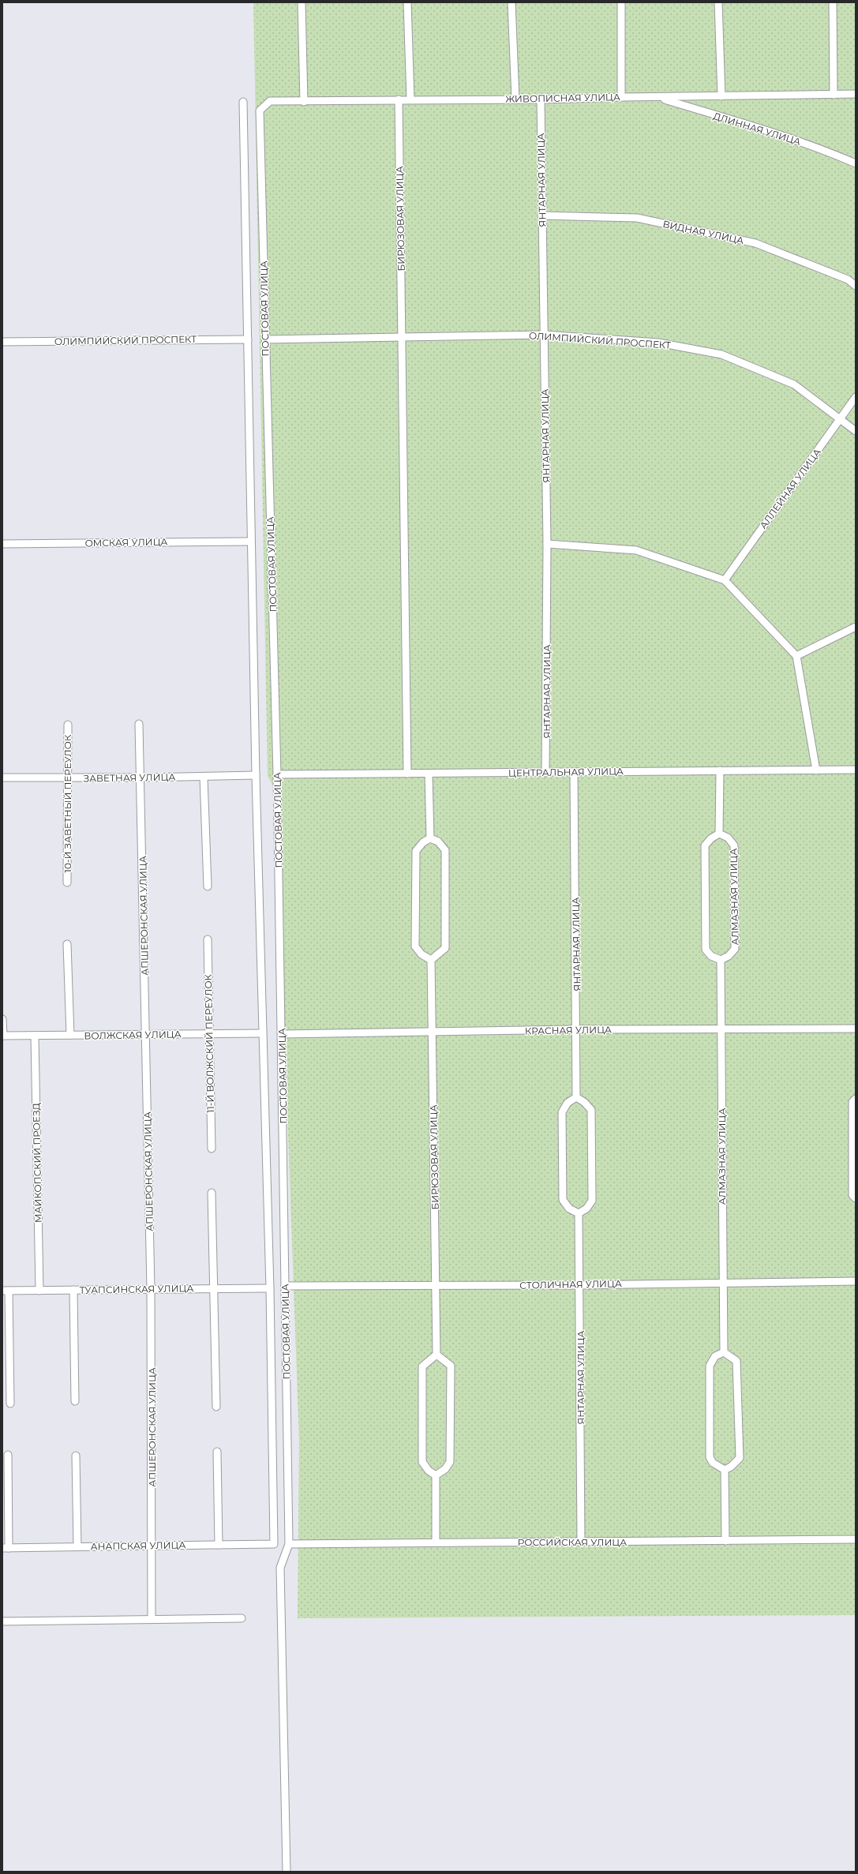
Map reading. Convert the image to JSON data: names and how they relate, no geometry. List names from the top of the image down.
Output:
{
  "streets": {
    "street": [
      "ЖИВОПИСНАЯ УЛИЦА",
      "ДЛИННАЯ УЛИЦА",
      "ЯНТАРНАЯ УЛИЦА",
      "БИРЮЗОВАЯ УЛИЦА",
      "ВИДНАЯ УЛИЦА",
      "ПОСТОВАЯ УЛИЦА",
      "ОЛИМПИЙСКИЙ ПРОСПЕКТ",
      "АЛЛЕЙНАЯ УЛИЦА",
      "ОМСКАЯ УЛИЦА",
      "ЦЕНТРАЛЬНАЯ УЛИЦА",
      "ЗАВЕТНАЯ УЛИЦА",
      "10-Й ЗАВЕТНЫЙ ПЕРЕУЛОК",
      "АЛМАЗНАЯ УЛИЦА",
      "АПШЕРОНСКАЯ УЛИЦА",
      "КРАСНАЯ УЛИЦА",
      "ВОЛЖСКАЯ УЛИЦА",
      "11-Й ВОЛЖСКИЙ ПЕРЕУЛОК",
      "МАЙКОПСКИЙ ПРОЕЗД",
      "СТОЛИЧНАЯ УЛИЦА",
      "ТУАПСИНСКАЯ УЛИЦА",
      "РОССИЙСКАЯ УЛИЦА",
      "АНАПСКАЯ УЛИЦА"
    ]
  },
  "crossings": [
    ["ЖИВОПИСНАЯ УЛИЦА", "ДЛИННАЯ УЛИЦА"],
    ["ЖИВОПИСНАЯ УЛИЦА", "ЯНТАРНАЯ УЛИЦА"],
    ["ЖИВОПИСНАЯ УЛИЦА", "БИРЮЗОВАЯ УЛИЦА"],
    ["ЖИВОПИСНАЯ УЛИЦА", "ПОСТОВАЯ УЛИЦА"],
    ["ЯНТАРНАЯ УЛИЦА", "ВИДНАЯ УЛИЦА"],
    ["ЯНТАРНАЯ УЛИЦА", "ОЛИМПИЙСКИЙ ПРОСПЕКТ"],
    ["ЯНТАРНАЯ УЛИЦА", "ЦЕНТРАЛЬНАЯ УЛИЦА"],
    ["ЯНТАРНАЯ УЛИЦА", "КРАСНАЯ УЛИЦА"],
    ["ЯНТАРНАЯ УЛИЦА", "СТОЛИЧНАЯ УЛИЦА"],
    ["ЯНТАРНАЯ УЛИЦА", "РОССИЙСКАЯ УЛИЦА"],
    ["БИРЮЗОВАЯ УЛИЦА", "ОЛИМПИЙСКИЙ ПРОСПЕКТ"],
    ["БИРЮЗОВАЯ УЛИЦА", "ЦЕНТРАЛЬНАЯ УЛИЦА"],
    ["БИРЮЗОВАЯ УЛИЦА", "КРАСНАЯ УЛИЦА"],
    ["БИРЮЗОВАЯ УЛИЦА", "СТОЛИЧНАЯ УЛИЦА"],
    ["ПОСТОВАЯ УЛИЦА", "ОЛИМПИЙСКИЙ ПРОСПЕКТ"],
    ["ПОСТОВАЯ УЛИЦА", "ОМСКАЯ УЛИЦА"],
    ["ПОСТОВАЯ УЛИЦА", "ЦЕНТРАЛЬНАЯ УЛИЦА"],
    ["ПОСТОВАЯ УЛИЦА", "ЗАВЕТНАЯ УЛИЦА"],
    ["ПОСТОВАЯ УЛИЦА", "КРАСНАЯ УЛИЦА"],
    ["ПОСТОВАЯ УЛИЦА", "ВОЛЖСКАЯ УЛИЦА"],
    ["ПОСТОВАЯ УЛИЦА", "СТОЛИЧНАЯ УЛИЦА"],
    ["ПОСТОВАЯ УЛИЦА", "ТУАПСИНСКАЯ УЛИЦА"],
    ["ПОСТОВАЯ УЛИЦА", "РОССИЙСКАЯ УЛИЦА"],
    ["ПОСТОВАЯ УЛИЦА", "АНАПСКАЯ УЛИЦА"],
    ["ОЛИМПИЙСКИЙ ПРОСПЕКТ", "АЛЛЕЙНАЯ УЛИЦА"],
    ["ЗАВЕТНАЯ УЛИЦА", "10-Й ЗАВЕТНЫЙ ПЕРЕУЛОК"],
    ["ЗАВЕТНАЯ УЛИЦА", "АПШЕРОНСКАЯ УЛИЦА"],
    ["АЛМАЗНАЯ УЛИЦА", "КРАСНАЯ УЛИЦА"],
    ["АЛМАЗНАЯ УЛИЦА", "СТОЛИЧНАЯ УЛИЦА"],
    ["АПШЕРОНСКАЯ УЛИЦА", "ВОЛЖСКАЯ УЛИЦА"],
    ["АПШЕРОНСКАЯ УЛИЦА", "ТУАПСИНСКАЯ УЛИЦА"],
    ["АПШЕРОНСКАЯ УЛИЦА", "АНАПСКАЯ УЛИЦА"],
    ["ВОЛЖСКАЯ УЛИЦА", "11-Й ВОЛЖСКИЙ ПЕРЕУЛОК"],
    ["ВОЛЖСКАЯ УЛИЦА", "МАЙКОПСКИЙ ПРОЕЗД"],
    ["МАЙКОПСКИЙ ПРОЕЗД", "ТУАПСИНСКАЯ УЛИЦА"]
  ]
}
